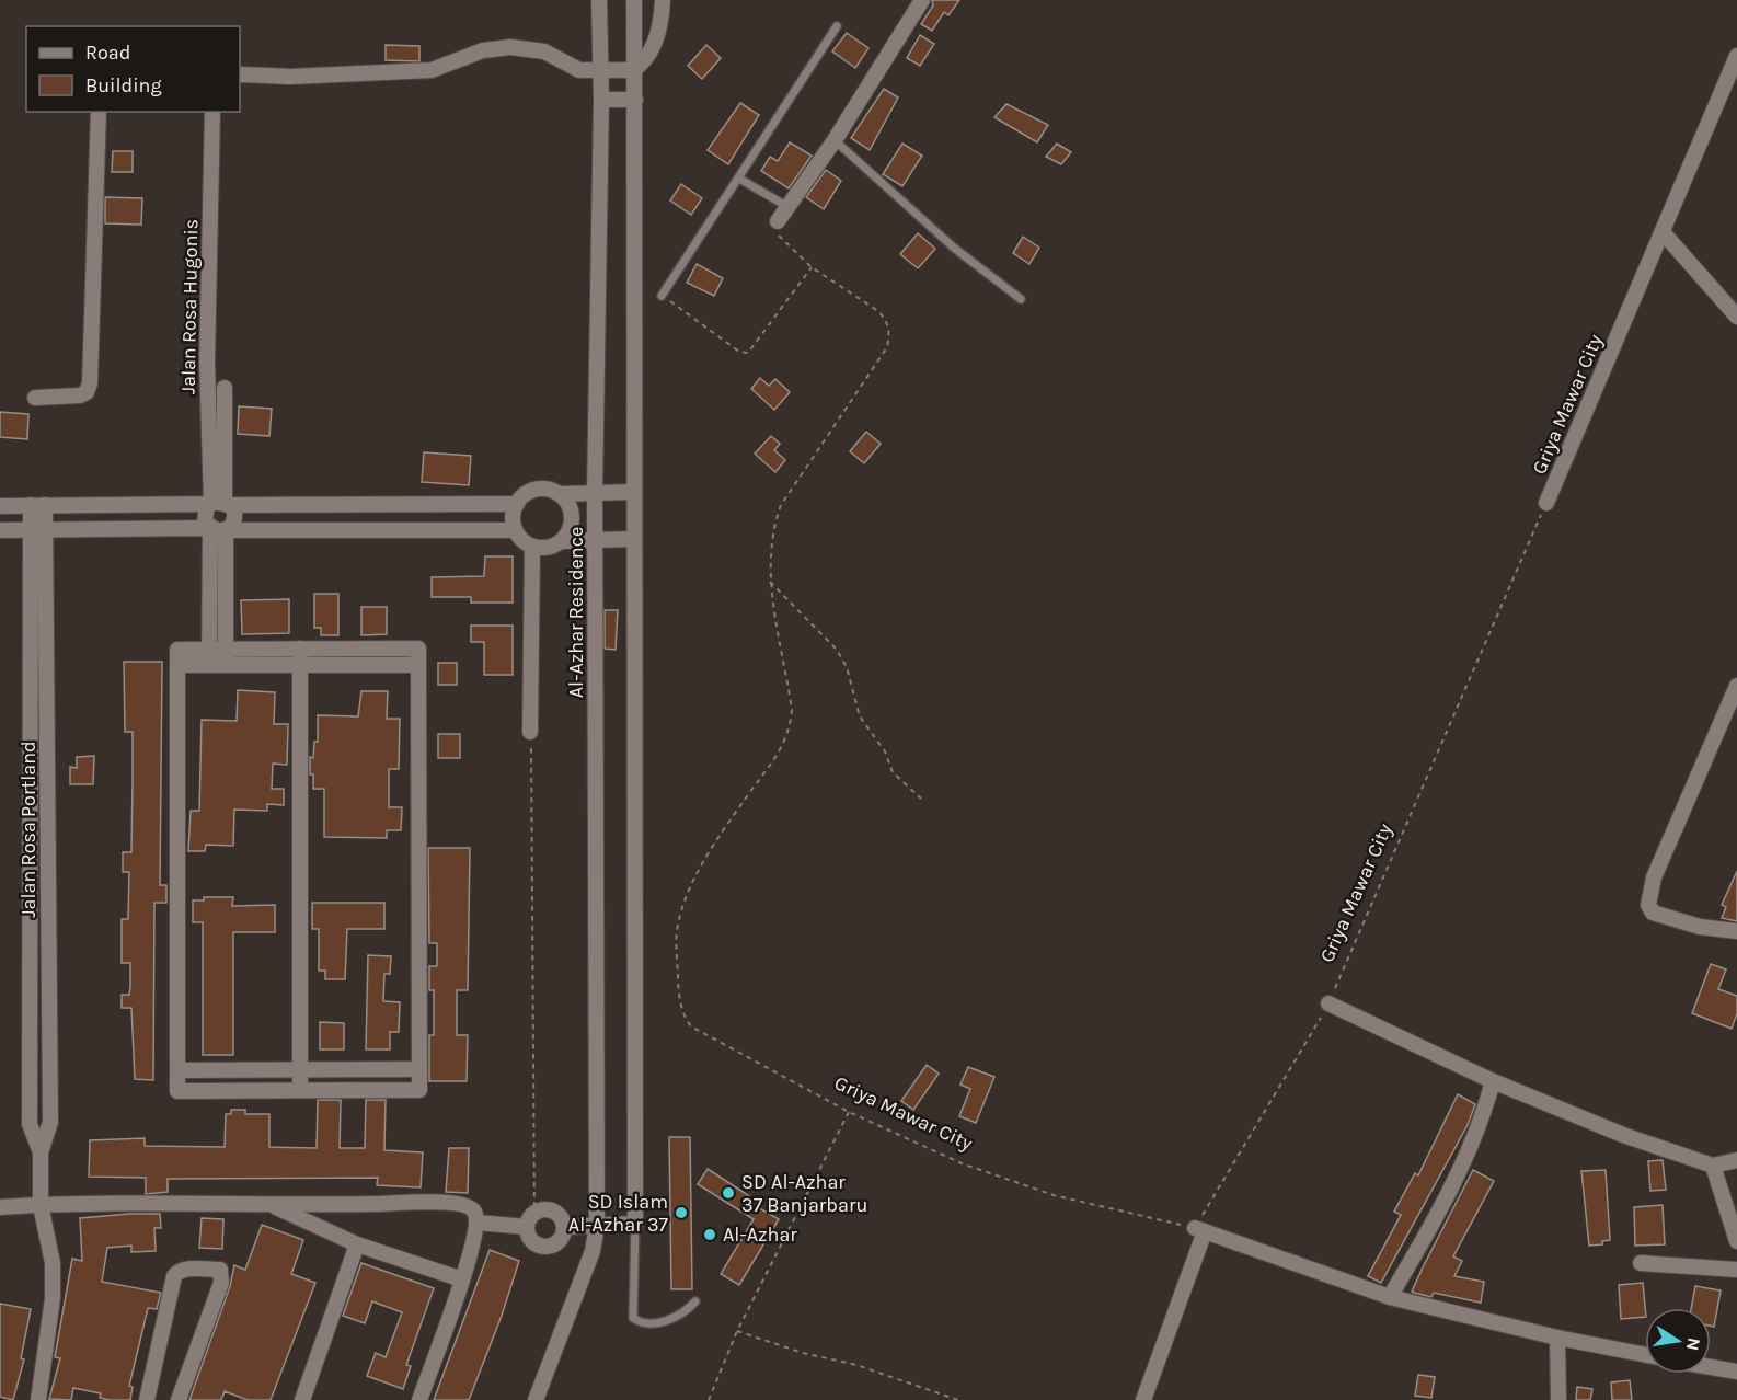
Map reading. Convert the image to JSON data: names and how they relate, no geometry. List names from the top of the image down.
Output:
{
  "streets": {
    "street": [
      "Jalan Rosa Hugonis",
      "Griya Mawar City",
      "Al-Azhar Residence",
      "Jalan Rosa Portland"
    ]
  },
  "places": ["SD Al-Azhar 37 Banjarbaru", "SD Islam Al-Azhar 37", "Al-Azhar"],
  "legend": ["Road", "Building"],
  "north": "right"
}
